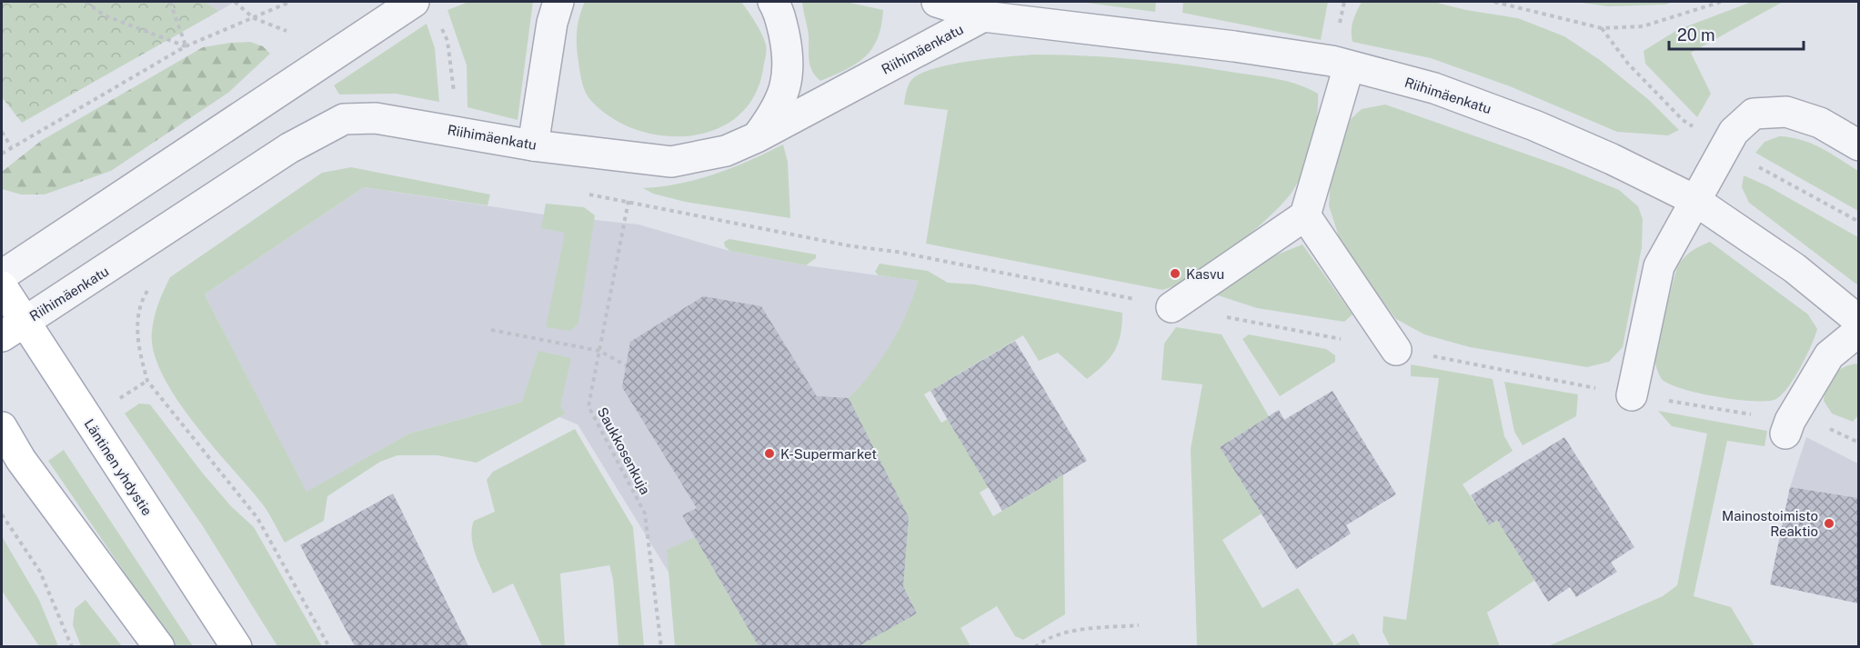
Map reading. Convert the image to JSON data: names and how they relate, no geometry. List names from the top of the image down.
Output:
{
  "streets": {
    "main road": ["Läntinen yhdystie"],
    "street": ["Riihimäenkatu"],
    "path": ["Saukkosenkuja"]
  },
  "crossings": [
    ["Riihimäenkatu", "Läntinen yhdystie"]
  ],
  "places": ["Kasvu", "K-Supermarket", "Mainostoimisto Reaktio"],
  "scale_bar": "20 m"
}
